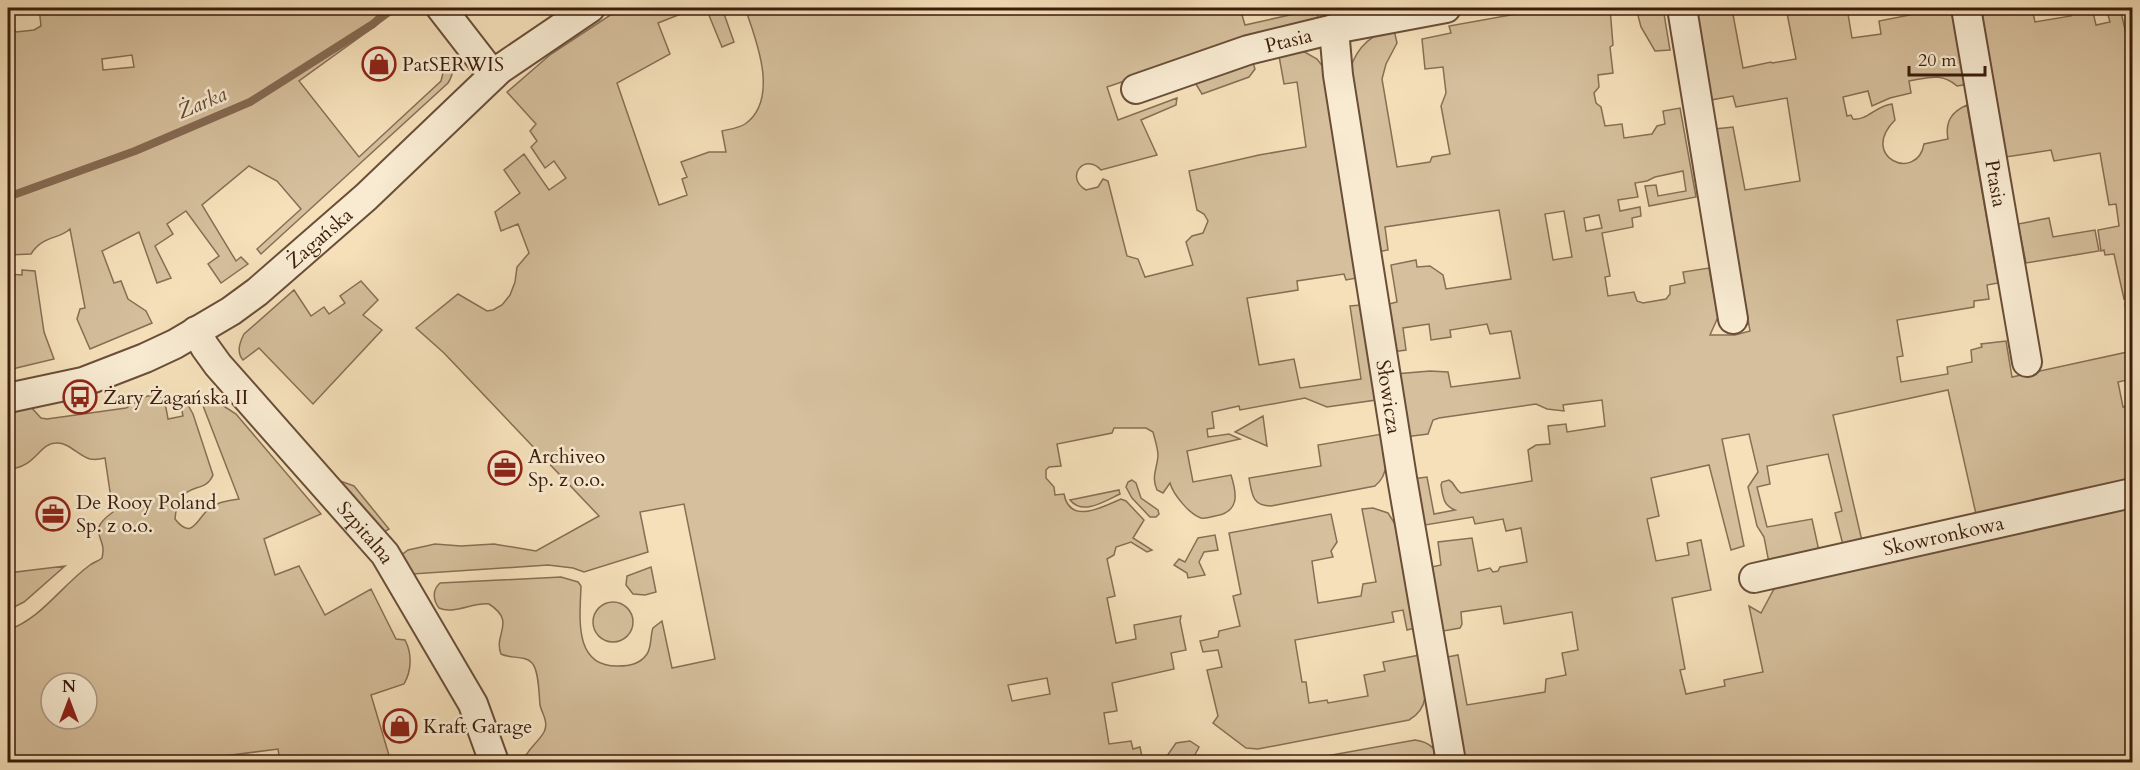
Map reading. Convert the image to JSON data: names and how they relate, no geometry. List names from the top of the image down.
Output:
{
  "streets": {
    "street": [
      "Ptasia",
      "Żagańska",
      "Słowicza",
      "Szpitalna",
      "Skowronkowa"
    ]
  },
  "crossings": [
    ["Ptasia", "Słowicza"],
    ["Żagańska", "Szpitalna"]
  ],
  "water": ["Żarka"],
  "places": {
    "shop": ["PatSERWIS", "Kraft Garage"],
    "bus stop": ["Żary Żagańska II"],
    "office": ["Archiveo Sp. z o.o.", "De Rooy Poland Sp. z o.o."]
  },
  "scale_bar": "20 m",
  "north": "top"
}
